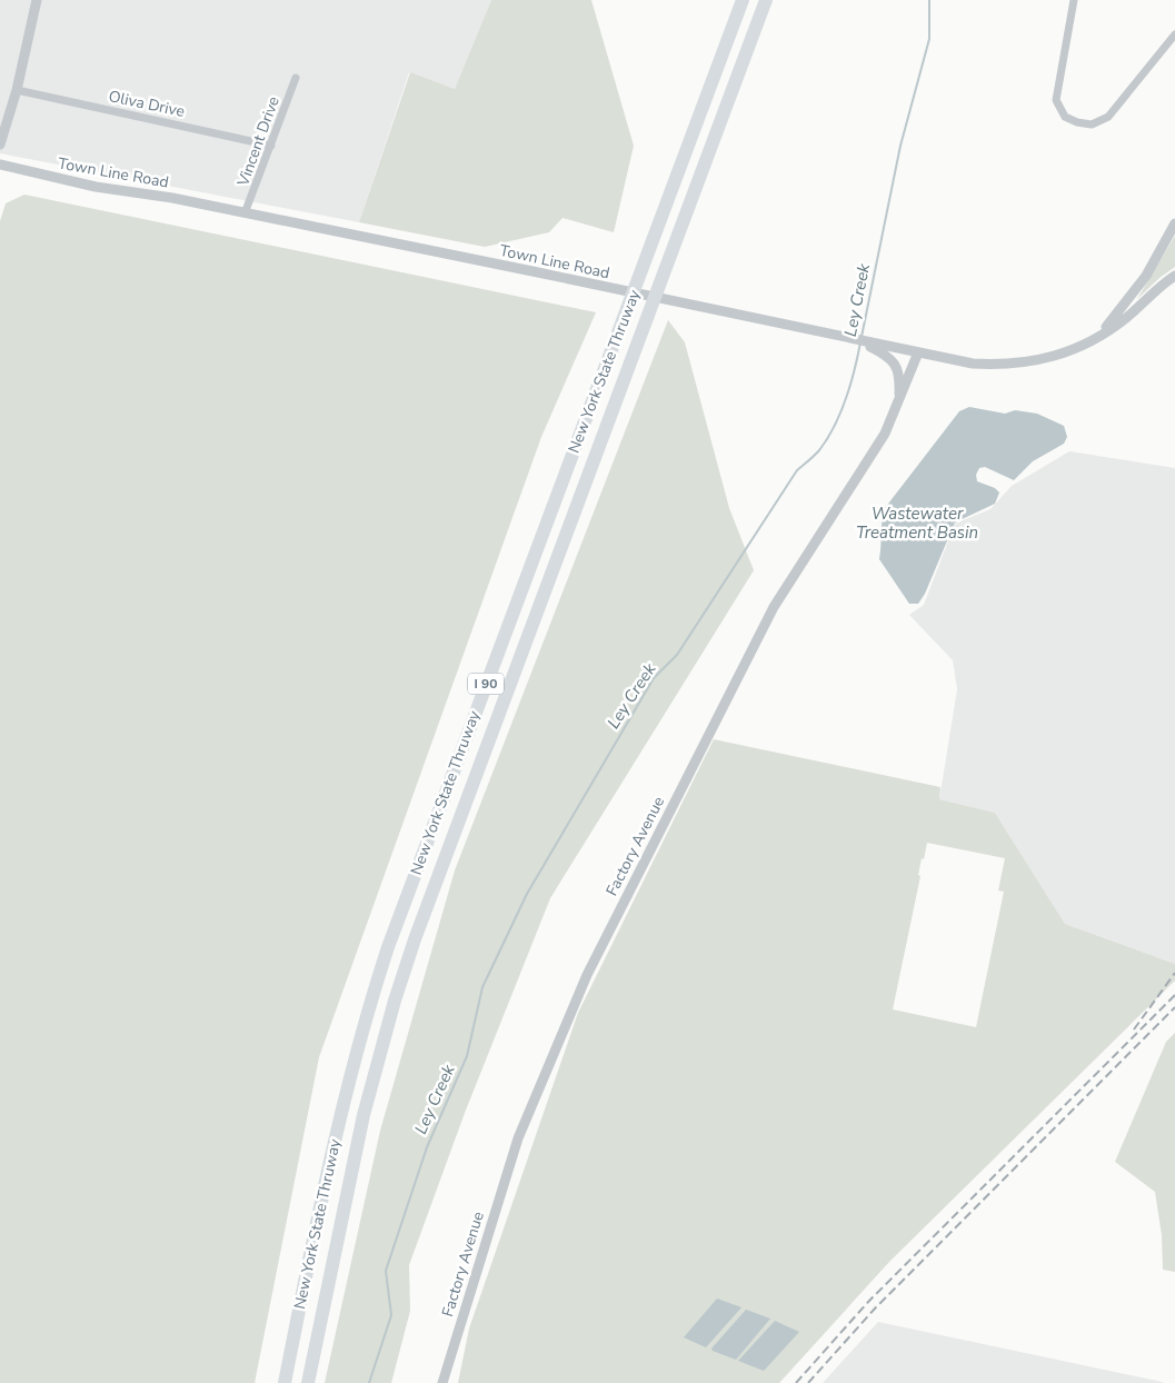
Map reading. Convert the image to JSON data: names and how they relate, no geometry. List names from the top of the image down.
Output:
{
  "streets": {
    "highway": ["New York State Thruway", "I 90"],
    "street": [
      "Oliva Drive",
      "Vincent Drive",
      "Town Line Road",
      "Factory Avenue"
    ]
  },
  "crossings": [
    ["Oliva Drive", "Vincent Drive"],
    ["Vincent Drive", "Town Line Road"]
  ],
  "water": ["Ley Creek", "Wastewater Treatment Basin"]
}
